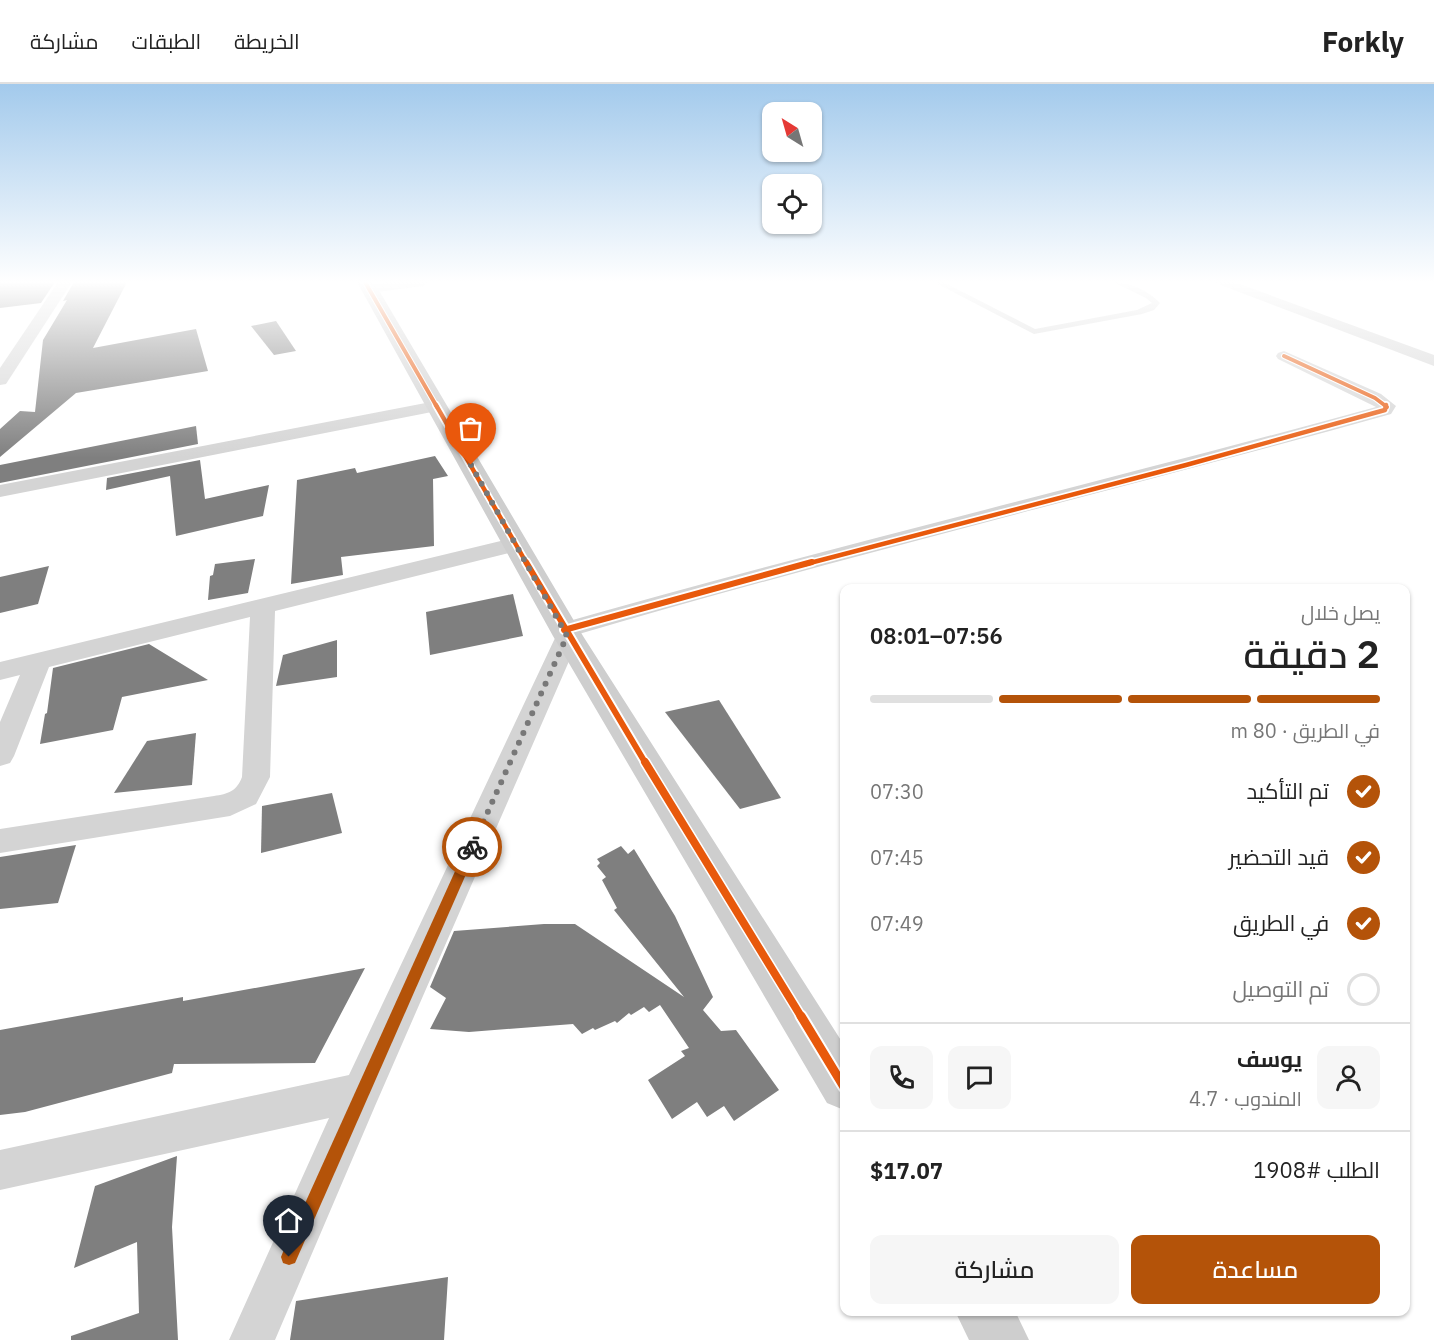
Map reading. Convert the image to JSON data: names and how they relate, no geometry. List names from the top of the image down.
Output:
{
  "north": "top left",
  "page": {
    "header": "Forkly",
    "nav": ["الخريطة", "الطبقات", "مشاركة"],
    "heading": ["2 دقيقة", "يصل خلال", "07:56–08:01"],
    "panel": [
      "يوسف",
      "المندوب · 4.7",
      "الطلب #1908",
      "$17.07"
    ],
    "bar": "في الطريق · 80 m",
    "list": [
      ["تم التأكيد", "07:30"],
      ["قيد التحضير", "07:45"],
      ["في الطريق", "07:49"],
      "تم التوصيل"
    ],
    "buttons": ["مساعدة", "مشاركة"]
  }
}
